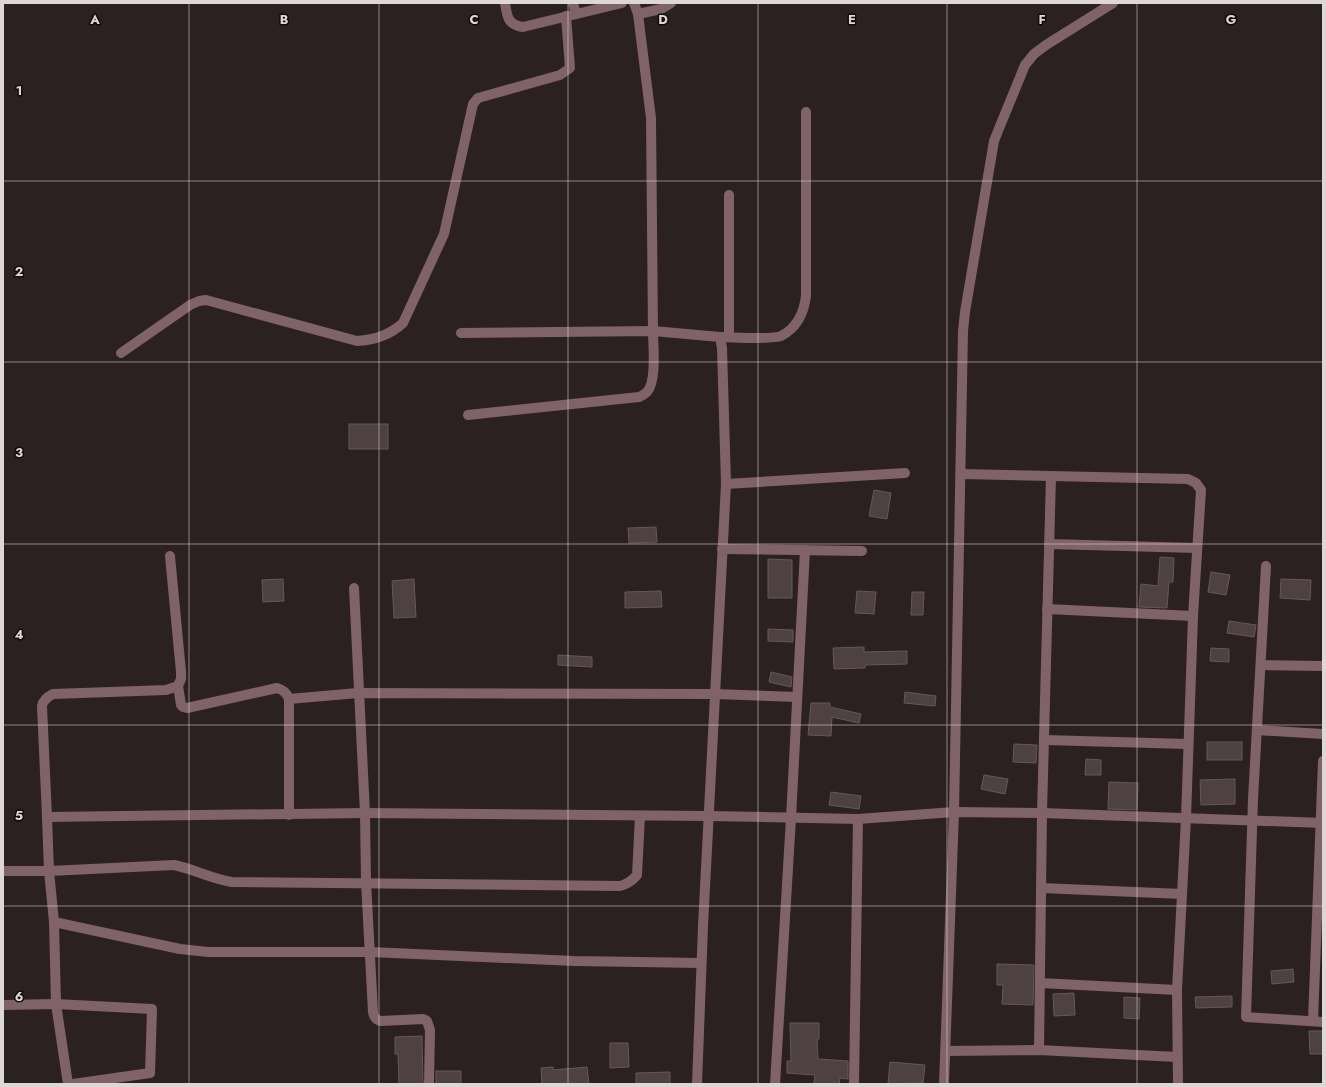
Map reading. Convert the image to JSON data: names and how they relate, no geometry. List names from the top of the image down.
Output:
{
  "grid": {
    "columns": [
      "A",
      "B",
      "C",
      "D",
      "E",
      "F",
      "G"
    ],
    "rows": [
      "1",
      "2",
      "3",
      "4",
      "5",
      "6"
    ]
  }
}
